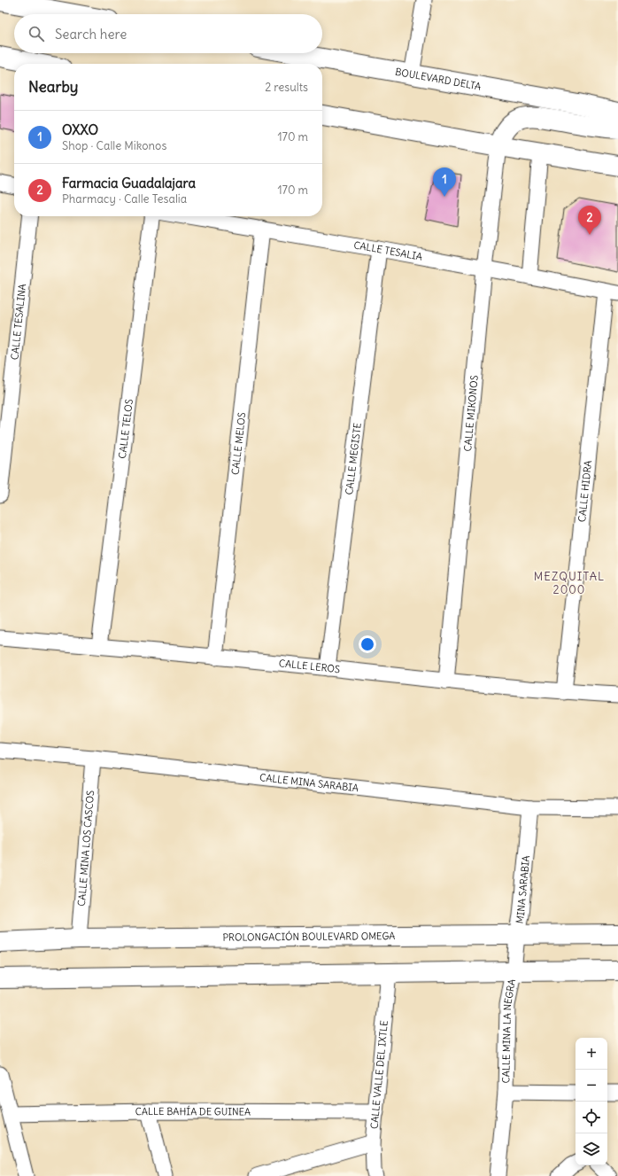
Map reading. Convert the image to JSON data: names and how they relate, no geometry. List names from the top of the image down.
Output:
{
  "streets": {
    "street": [
      "BOULEVARD DELTA",
      "CALLE TESALIA",
      "CALLE TESALINA",
      "CALLE MIKONOS",
      "CALLE TELOS",
      "CALLE MELOS",
      "CALLE MEGISTE",
      "CALLE HIDRA",
      "CALLE LEROS",
      "CALLE MINA SARABIA",
      "CALLE MINA LOS CASCOS",
      "MINA SARABIA",
      "PROLONGACIÓN BOULEVARD OMEGA",
      "CALLE MINA LA NEGRA",
      "CALLE VALLE DEL IXTLE",
      "CALLE BAHÍA DE GUINEA"
    ]
  },
  "crossings": [
    ["CALLE TESALIA", "CALLE MIKONOS"],
    ["CALLE TESALIA", "CALLE MELOS"],
    ["CALLE TESALIA", "CALLE MEGISTE"],
    ["CALLE TESALIA", "CALLE HIDRA"],
    ["CALLE MIKONOS", "CALLE LEROS"],
    ["CALLE TELOS", "CALLE LEROS"],
    ["CALLE MELOS", "CALLE LEROS"],
    ["CALLE MEGISTE", "CALLE LEROS"],
    ["CALLE HIDRA", "CALLE LEROS"],
    ["CALLE MINA SARABIA", "CALLE MINA LOS CASCOS"],
    ["CALLE MINA SARABIA", "MINA SARABIA"],
    ["CALLE MINA LOS CASCOS", "PROLONGACIÓN BOULEVARD OMEGA"],
    ["MINA SARABIA", "PROLONGACIÓN BOULEVARD OMEGA"],
    ["MINA SARABIA", "CALLE MINA LA NEGRA"],
    ["CALLE VALLE DEL IXTLE", "CALLE BAHÍA DE GUINEA"]
  ],
  "districts": ["MEZQUITAL 2000"],
  "page": {
    "search": "Search here",
    "heading": ["Nearby", "2 results"],
    "list": [
      {
        "mark": "1",
        "name": "OXXO",
        "note": "Shop · Calle Mikonos",
        "value": "170 m"
      },
      {
        "mark": "2",
        "name": "Farmacia Guadalajara",
        "note": "Pharmacy · Calle Tesalia",
        "value": "170 m"
      }
    ],
    "pins": ["1", "2"],
    "map_buttons": ["+", "−"]
  }
}
